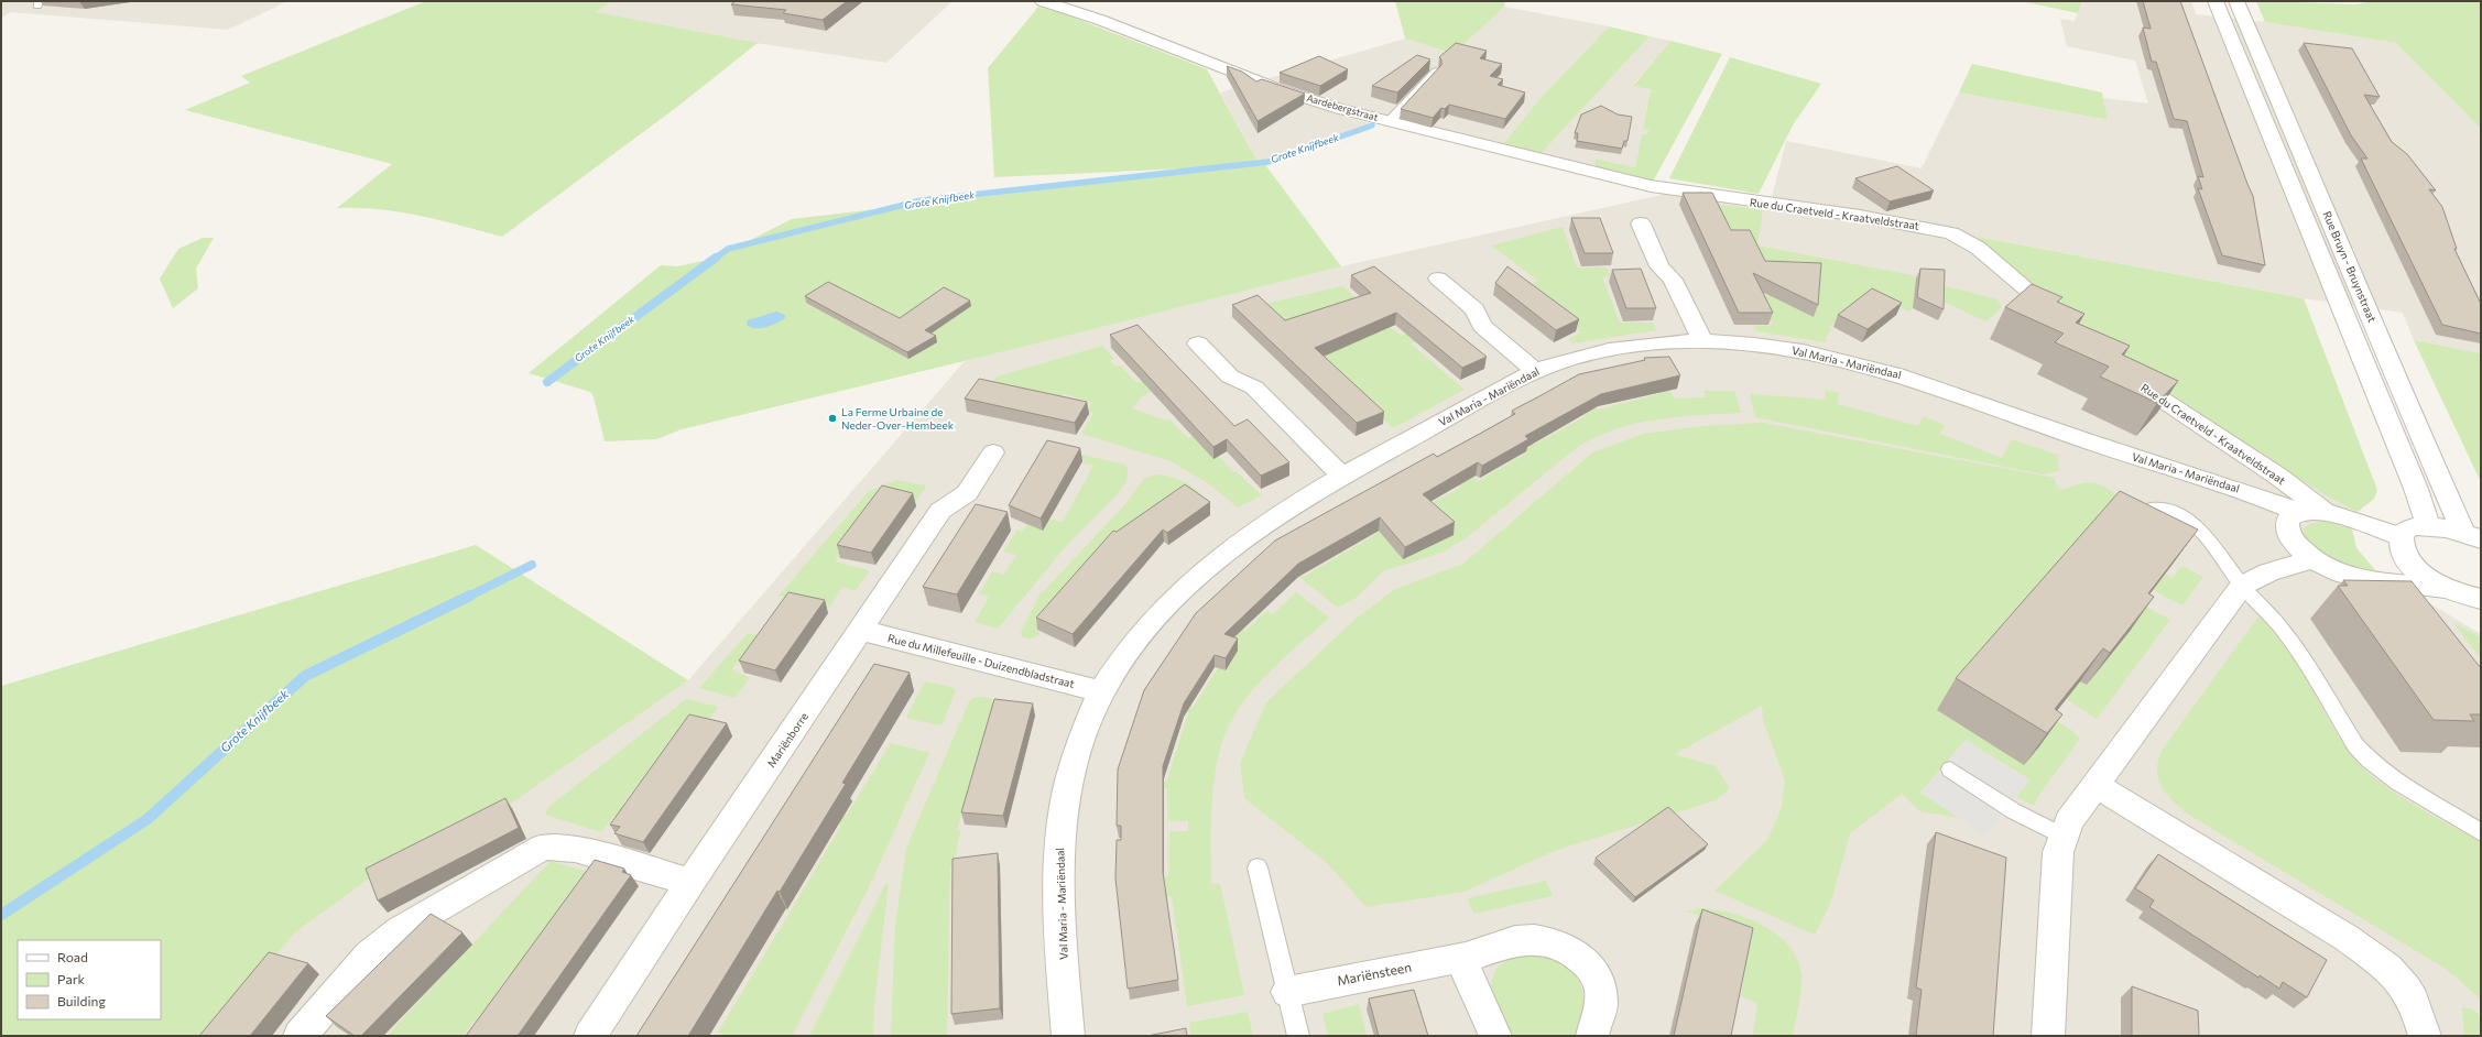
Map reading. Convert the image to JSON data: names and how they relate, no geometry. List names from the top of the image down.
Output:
{
  "streets": {
    "street": [
      "Aardebergstraat",
      "Rue du Craetveld - Kraatveldstraat",
      "Rue Bruyn - Bruynstraat",
      "Val Maria - Mariëndaal",
      "Rue du Millefeuille - Duizendbladstraat",
      "Mariënborre",
      "Mariënsteen"
    ]
  },
  "crossings": [
    ["Aardebergstraat", "Rue du Craetveld - Kraatveldstraat"],
    ["Rue du Craetveld - Kraatveldstraat", "Val Maria - Mariëndaal"],
    ["Val Maria - Mariëndaal", "Rue du Millefeuille - Duizendbladstraat"],
    ["Rue du Millefeuille - Duizendbladstraat", "Mariënborre"]
  ],
  "water": ["Grote Knijfbeek"],
  "places": ["La Ferme Urbaine de Neder-Over-Hembeek"],
  "legend": ["Road", "Park", "Building"]
}
